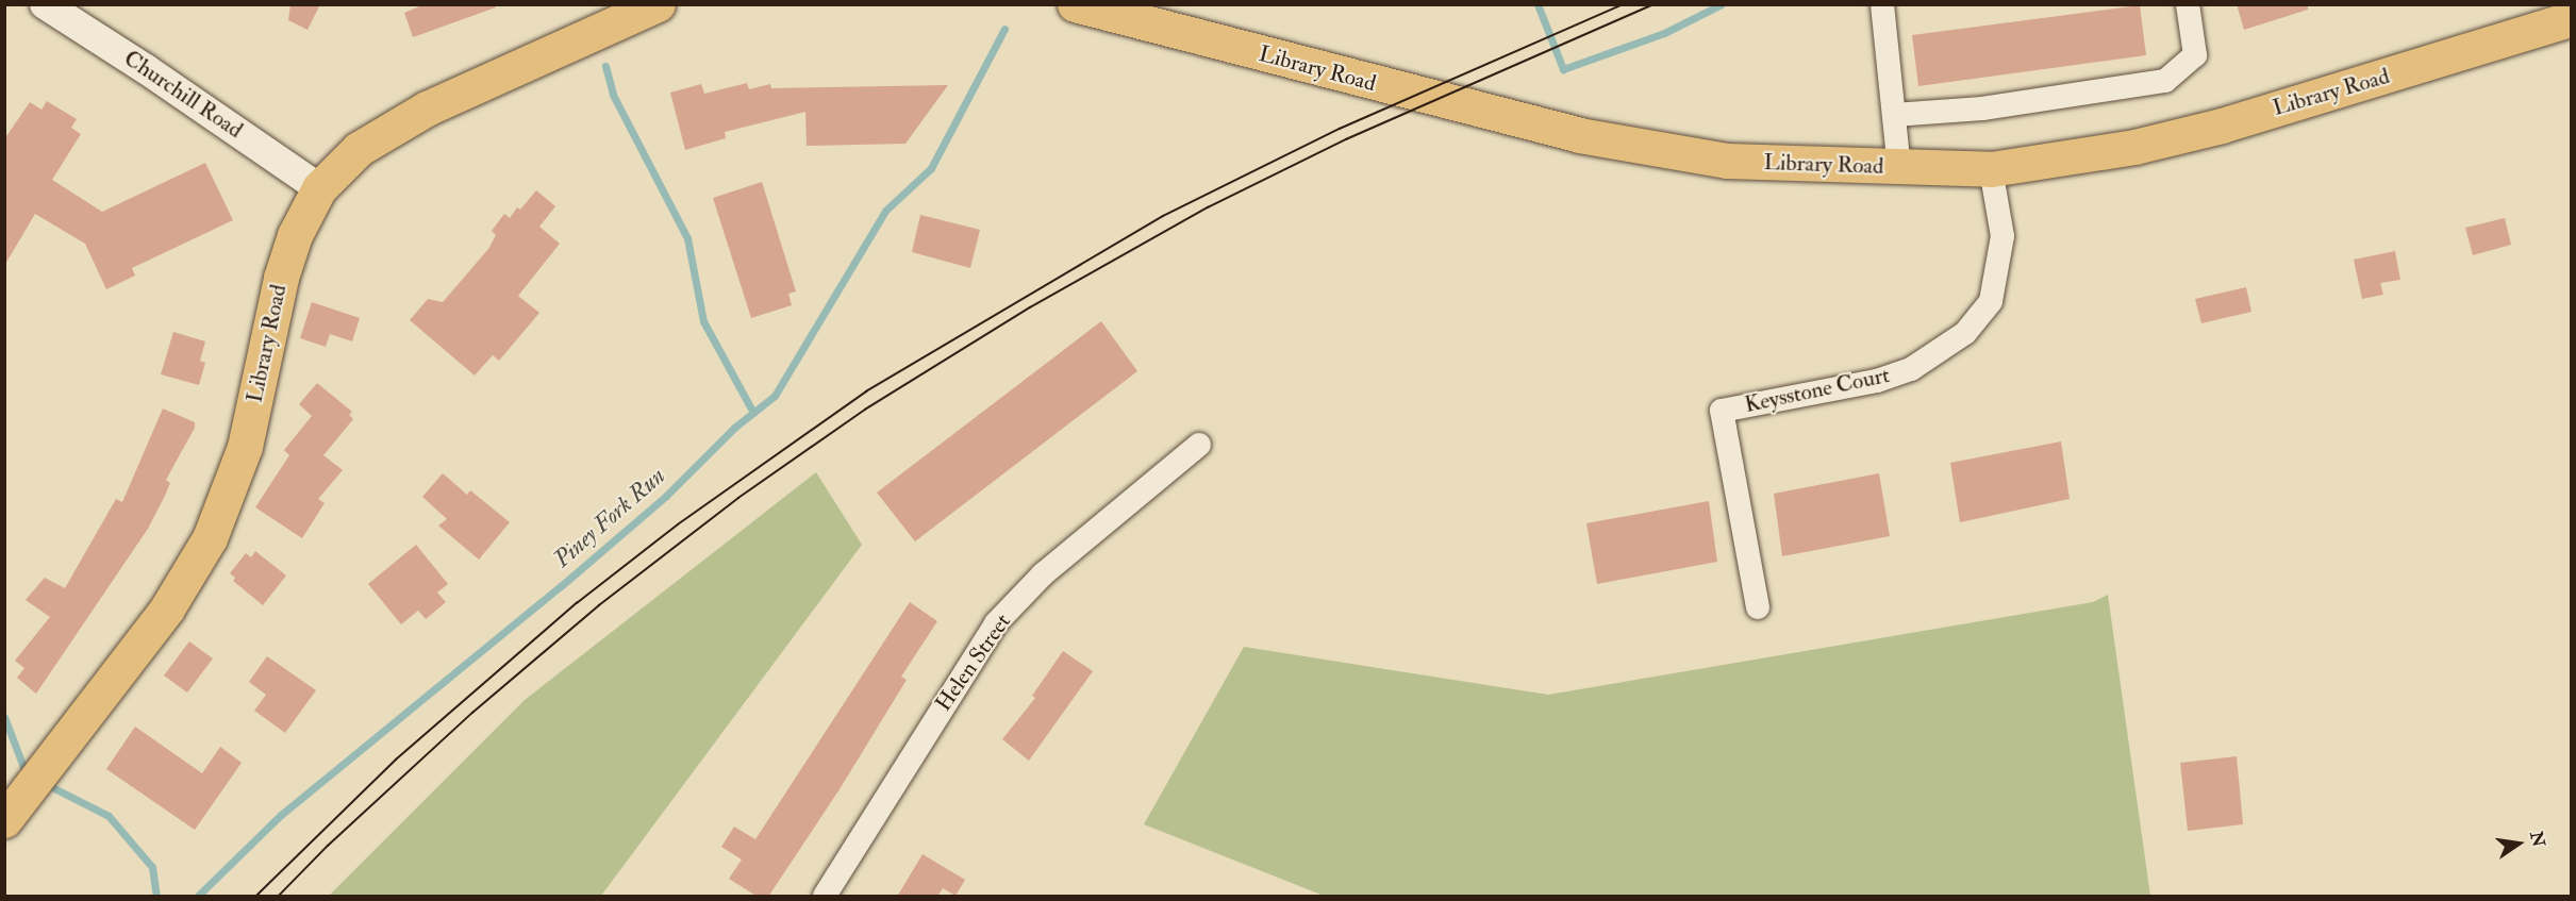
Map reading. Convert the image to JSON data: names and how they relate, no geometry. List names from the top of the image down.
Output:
{
  "streets": {
    "main road": ["Library Road"],
    "street": ["Churchill Road", "Keysstone Court", "Helen Street"]
  },
  "crossings": [
    ["Library Road", "Churchill Road"],
    ["Library Road", "Keysstone Court"]
  ],
  "water": ["Piney Fork Run"],
  "north": "right"
}
